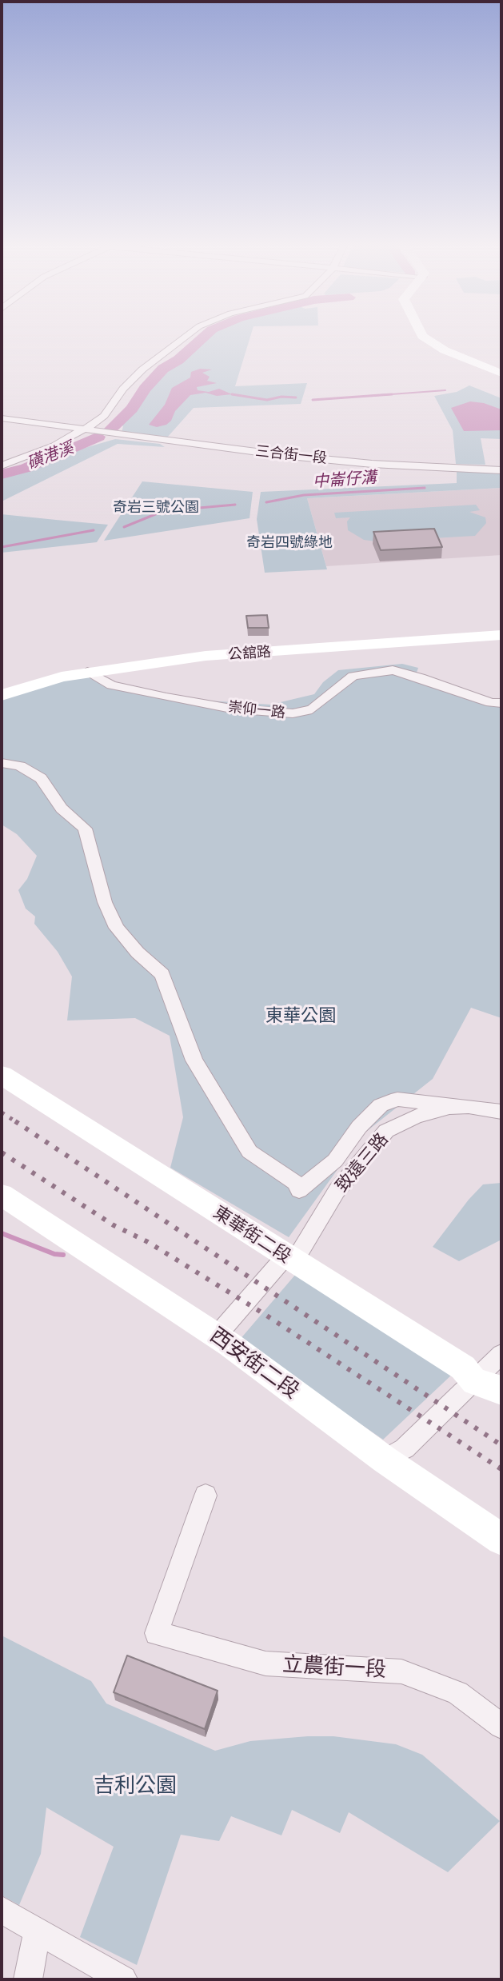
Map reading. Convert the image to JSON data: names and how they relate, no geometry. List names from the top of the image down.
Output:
{
  "streets": {
    "street": [
      "三合街一段",
      "公舘路",
      "崇仰一路",
      "致遠三路",
      "東華街二段",
      "西安街二段",
      "立農街一段"
    ]
  },
  "crossings": [
    ["公舘路", "崇仰一路"],
    ["致遠三路", "東華街二段"],
    ["致遠三路", "西安街二段"]
  ],
  "water": ["磺港溪", "中崙仔溝"],
  "parks": [
    "奇岩三號公園",
    "奇岩四號綠地",
    "東華公園",
    "吉利公園"
  ]
}
